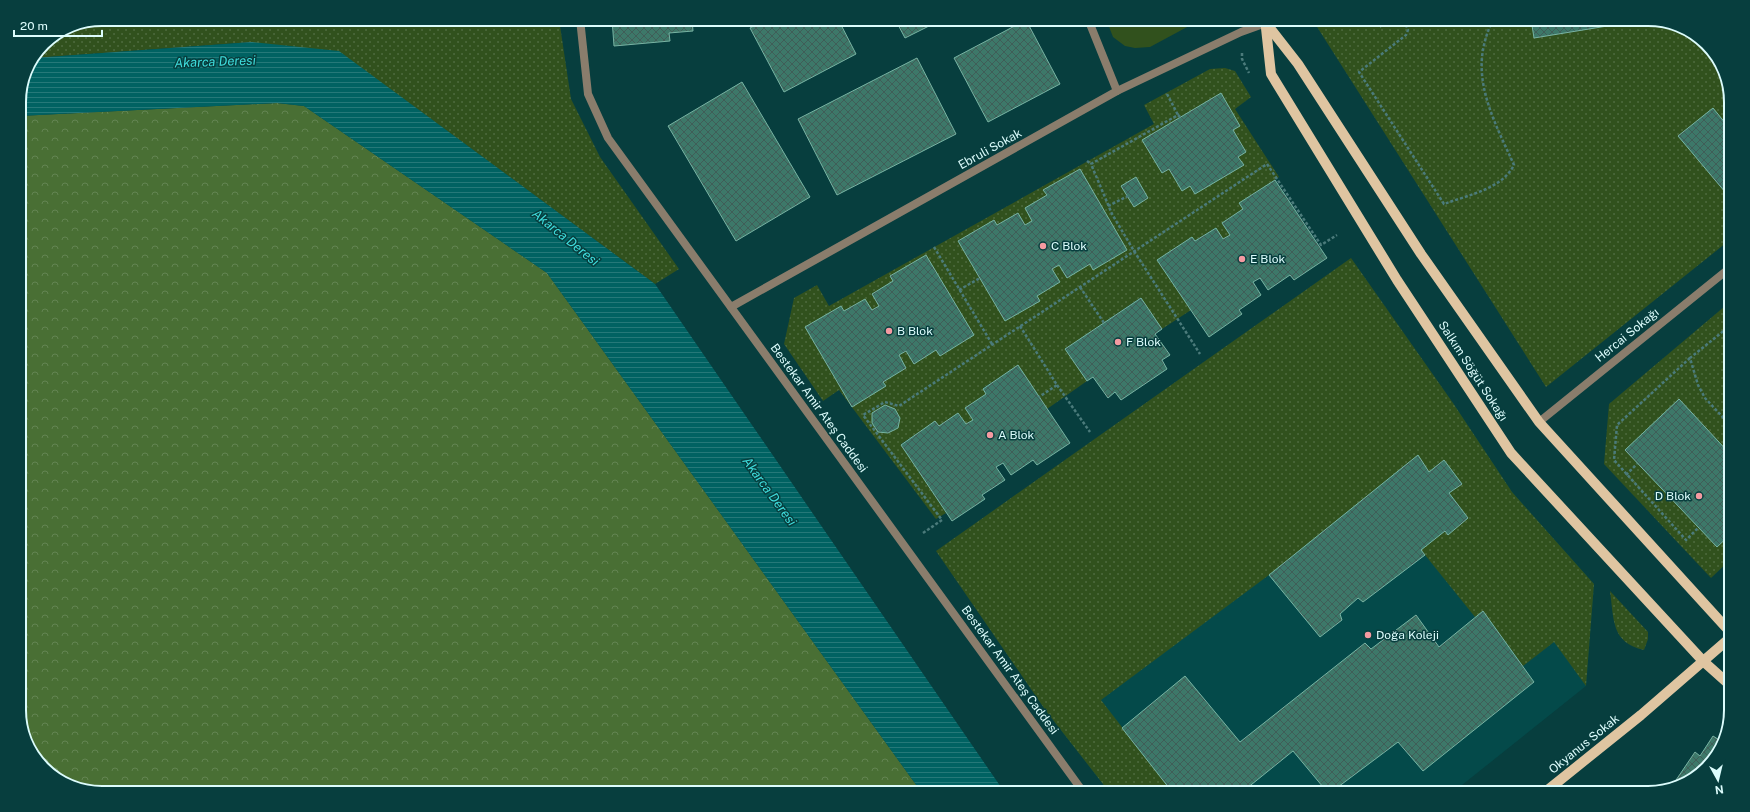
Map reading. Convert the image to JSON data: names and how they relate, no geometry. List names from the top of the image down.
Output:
{
  "streets": {
    "main road": ["Salkım Söğüt Sokağı", "Okyanus Sokak"],
    "street": ["Ebruli Sokak", "Hercai Sokağı", "Bestekar Amir Ateş Caddesi"]
  },
  "crossings": [
    ["Ebruli Sokak", "Bestekar Amir Ateş Caddesi"],
    ["Hercai Sokağı", "Salkım Söğüt Sokağı"],
    ["Salkım Söğüt Sokağı", "Okyanus Sokak"]
  ],
  "water": ["Akarca Deresi"],
  "places": [
    "C Blok",
    "E Blok",
    "B Blok",
    "F Blok",
    "A Blok",
    "D Blok",
    "Doğa Koleji"
  ],
  "scale_bar": "20 m",
  "north": "bottom"
}
